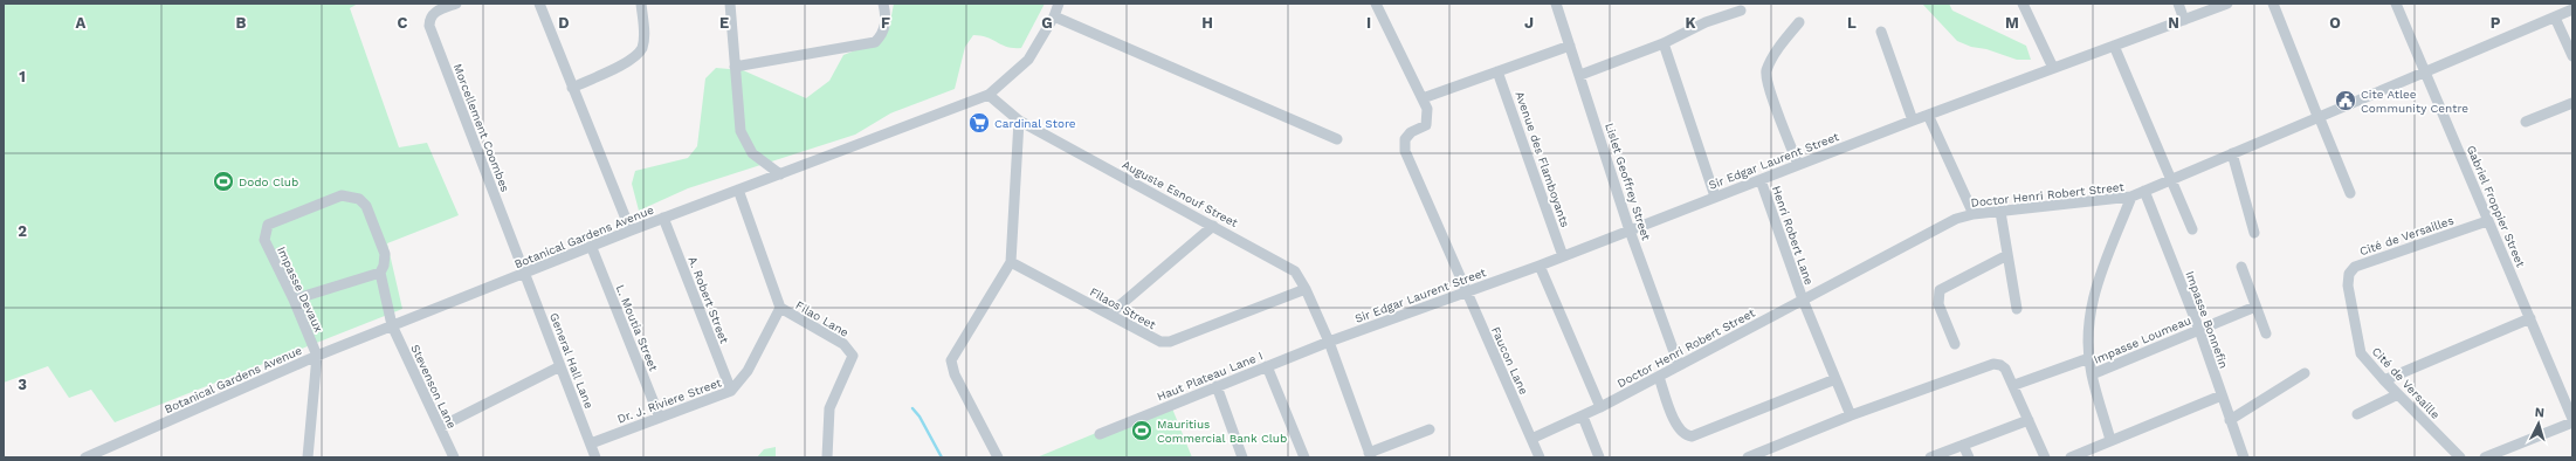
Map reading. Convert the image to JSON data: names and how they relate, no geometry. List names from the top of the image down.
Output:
{
  "streets": {
    "street": [
      "Morcellement Coombes",
      "Avenue des Flamboyants",
      "Sir Edgar Laurent Street",
      "Lislet Geoffrey Street",
      "Auguste Esnouf Street",
      "Doctor Henri Robert Street",
      "Gabriel Froppier Street",
      "Henri Robert Lane",
      "Cité de Versailles",
      "Botanical Gardens Avenue",
      "Impasse Devaux",
      "A. Robert Street",
      "Filaos Street",
      "Filao Lane",
      "Impasse Bonnefin",
      "L. Moutia Street",
      "Impasse Loumeau",
      "General Hall Lane",
      "Faucon Lane",
      "Haut Plateau Lane I",
      "Cité de Versaille",
      "Stevenson Lane",
      "Dr. J. Riviere Street"
    ]
  },
  "crossings": [
    ["Morcellement Coombes", "Botanical Gardens Avenue"],
    ["Morcellement Coombes", "General Hall Lane"],
    ["Avenue des Flamboyants", "Sir Edgar Laurent Street"],
    ["Sir Edgar Laurent Street", "Lislet Geoffrey Street"],
    ["Sir Edgar Laurent Street", "Auguste Esnouf Street"],
    ["Sir Edgar Laurent Street", "Henri Robert Lane"],
    ["Sir Edgar Laurent Street", "Faucon Lane"],
    ["Sir Edgar Laurent Street", "Haut Plateau Lane I"],
    ["Lislet Geoffrey Street", "Doctor Henri Robert Street"],
    ["Auguste Esnouf Street", "Botanical Gardens Avenue"],
    ["Auguste Esnouf Street", "Filaos Street"],
    ["Auguste Esnouf Street", "Haut Plateau Lane I"],
    ["Doctor Henri Robert Street", "Gabriel Froppier Street"],
    ["Doctor Henri Robert Street", "Henri Robert Lane"],
    ["Doctor Henri Robert Street", "Impasse Bonnefin"],
    ["Doctor Henri Robert Street", "Faucon Lane"],
    ["Gabriel Froppier Street", "Cité de Versailles"],
    ["Cité de Versailles", "Cité de Versaille"],
    ["Botanical Gardens Avenue", "Impasse Devaux"],
    ["Botanical Gardens Avenue", "A. Robert Street"],
    ["Botanical Gardens Avenue", "L. Moutia Street"],
    ["Botanical Gardens Avenue", "General Hall Lane"],
    ["Botanical Gardens Avenue", "Stevenson Lane"],
    ["Impasse Devaux", "Stevenson Lane"],
    ["A. Robert Street", "Dr. J. Riviere Street"],
    ["Filao Lane", "Dr. J. Riviere Street"],
    ["Impasse Bonnefin", "Impasse Loumeau"],
    ["L. Moutia Street", "Dr. J. Riviere Street"],
    ["General Hall Lane", "Dr. J. Riviere Street"]
  ],
  "places": {
    "public building": ["Cite Atlee Community Centre"],
    "supermarket": ["Cardinal Store"],
    "sports": ["Dodo Club", "Mauritius Commercial Bank Club"]
  },
  "north": "top",
  "grid": {
    "columns": [
      "A",
      "B",
      "C",
      "D",
      "E",
      "F",
      "G",
      "H",
      "I",
      "J",
      "K",
      "L",
      "M",
      "N",
      "O",
      "P"
    ],
    "rows": ["1", "2", "3"]
  }
}
